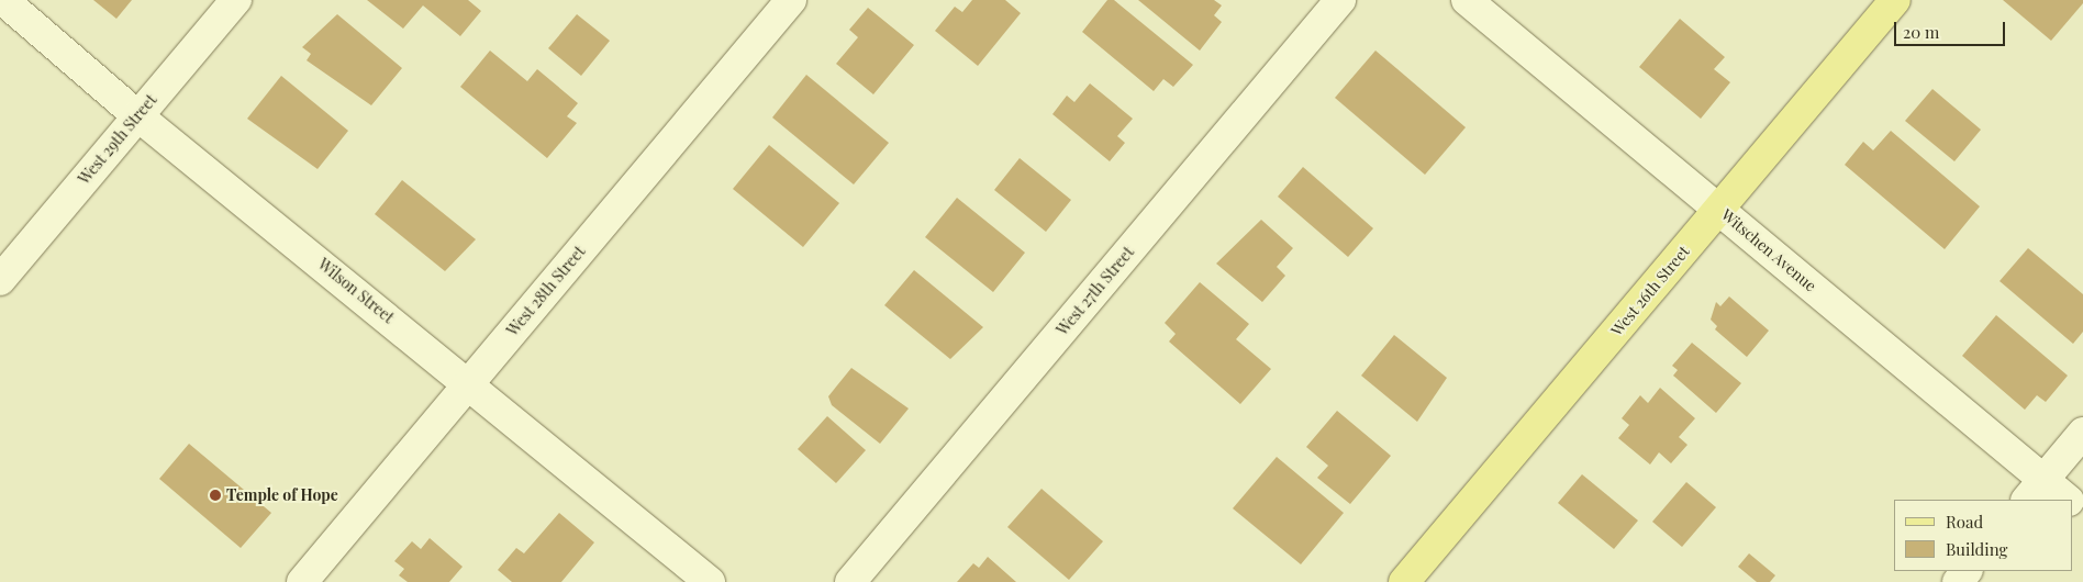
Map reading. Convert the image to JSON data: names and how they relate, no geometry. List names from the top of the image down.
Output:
{
  "streets": {
    "main road": ["West 26th Street"],
    "street": [
      "West 29th Street",
      "Witschen Avenue",
      "Wilson Street",
      "West 28th Street",
      "West 27th Street"
    ]
  },
  "crossings": [
    ["West 29th Street", "Wilson Street"],
    ["Witschen Avenue", "West 26th Street"],
    ["Wilson Street", "West 28th Street"]
  ],
  "places": ["Temple of Hope"],
  "legend": ["Road", "Building"],
  "scale_bar": "20 m"
}
